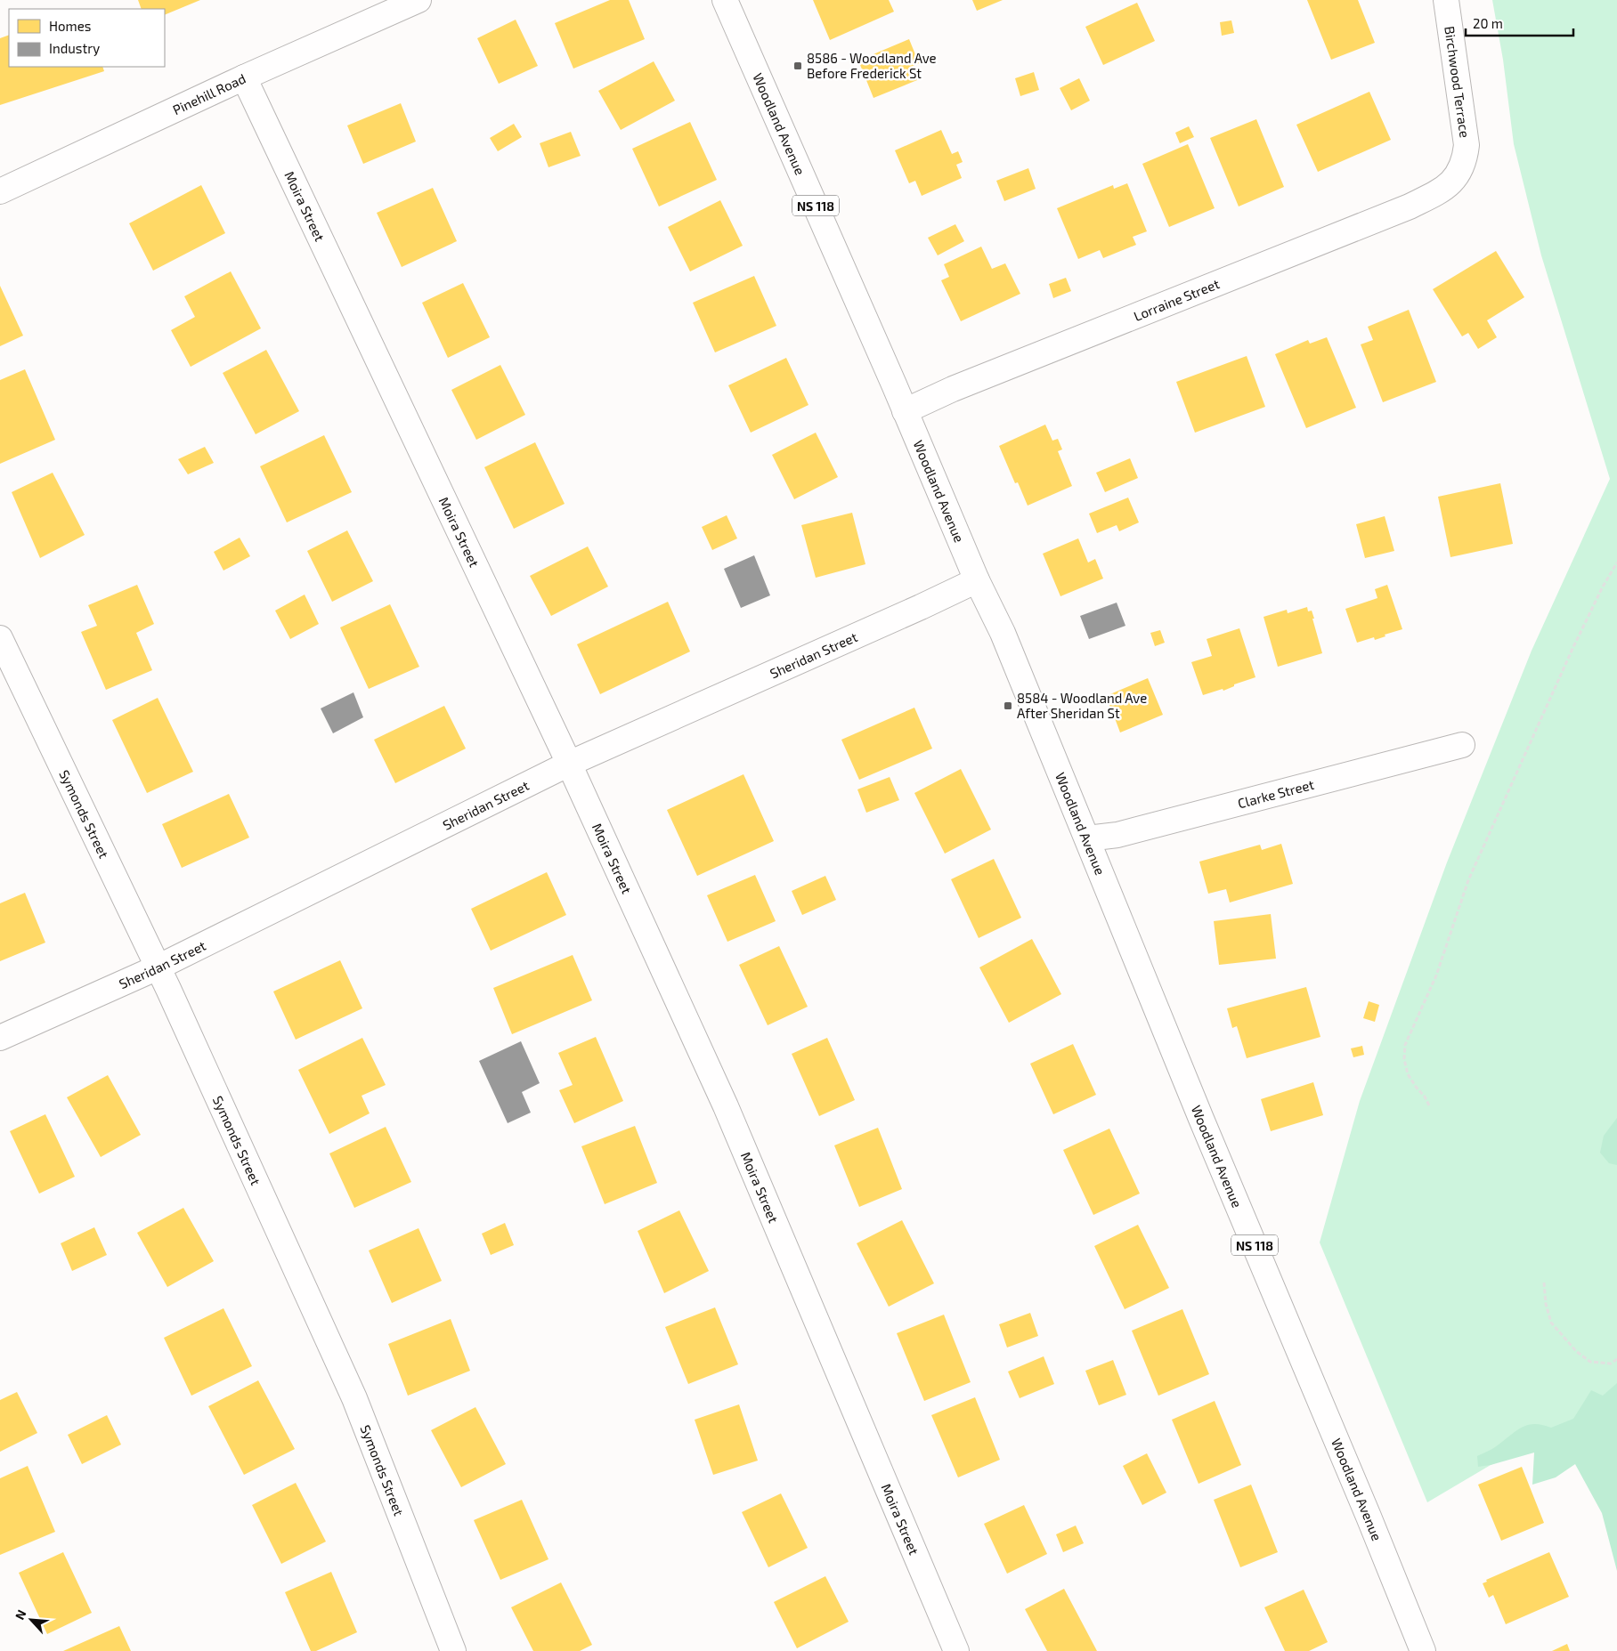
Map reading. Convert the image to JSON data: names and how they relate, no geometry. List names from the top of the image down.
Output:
{
  "streets": {
    "street": [
      "Birchwood Terrace",
      "Pinehill Road",
      "Woodland Avenue",
      "NS 118",
      "Moira Street",
      "Lorraine Street",
      "Sheridan Street",
      "Clarke Street",
      "Symonds Street"
    ]
  },
  "crossings": [
    ["Birchwood Terrace", "Lorraine Street"],
    ["Pinehill Road", "Moira Street"],
    ["Woodland Avenue", "Lorraine Street"],
    ["Woodland Avenue", "Sheridan Street"],
    ["Woodland Avenue", "Clarke Street"],
    ["Moira Street", "Sheridan Street"],
    ["Sheridan Street", "Symonds Street"]
  ],
  "places": {
    "transit": ["8586 - Woodland Ave Before Frederick St", "8584 - Woodland Ave After Sheridan St"]
  },
  "legend": ["Homes", "Industry"],
  "scale_bar": "20 m",
  "north": "top left"
}
